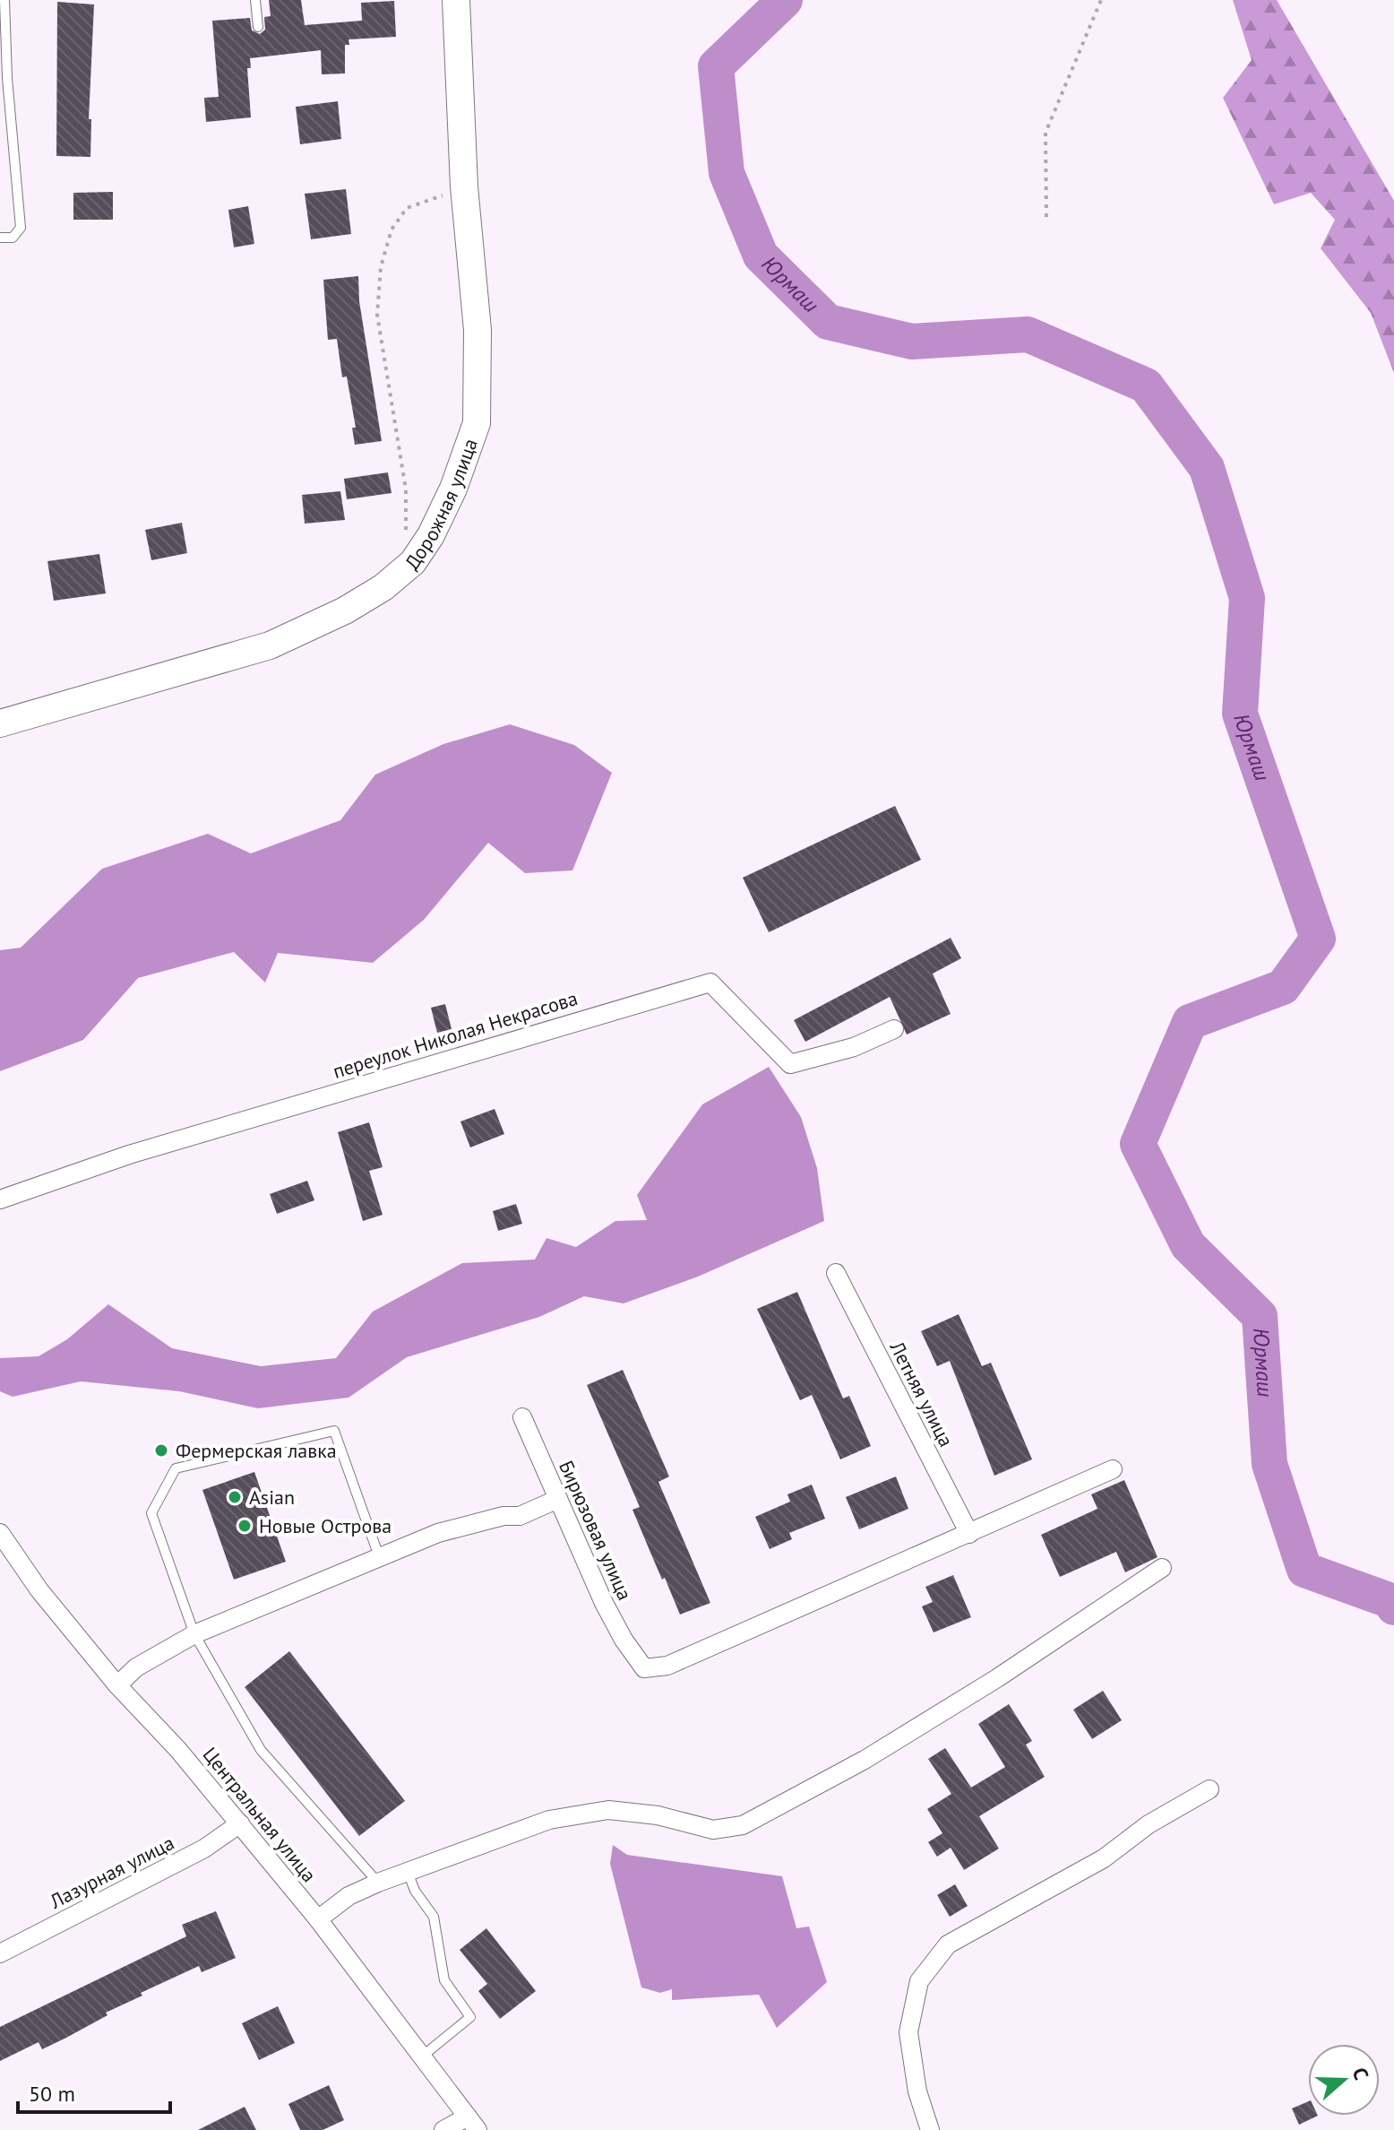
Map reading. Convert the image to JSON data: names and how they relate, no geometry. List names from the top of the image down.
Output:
{
  "streets": {
    "street": [
      "Дорожная улица",
      "переулок Николая Некрасова",
      "Летняя улица",
      "Бирюзовая улица",
      "Центральная улица",
      "Лазурная улица"
    ]
  },
  "crossings": [
    ["Летняя улица", "Бирюзовая улица"],
    ["Центральная улица", "Лазурная улица"]
  ],
  "water": ["Юрмаш"],
  "places": ["Фермерская лавка", "Asian", "Новые Острова"],
  "scale_bar": "50 m",
  "north": "right"
}
